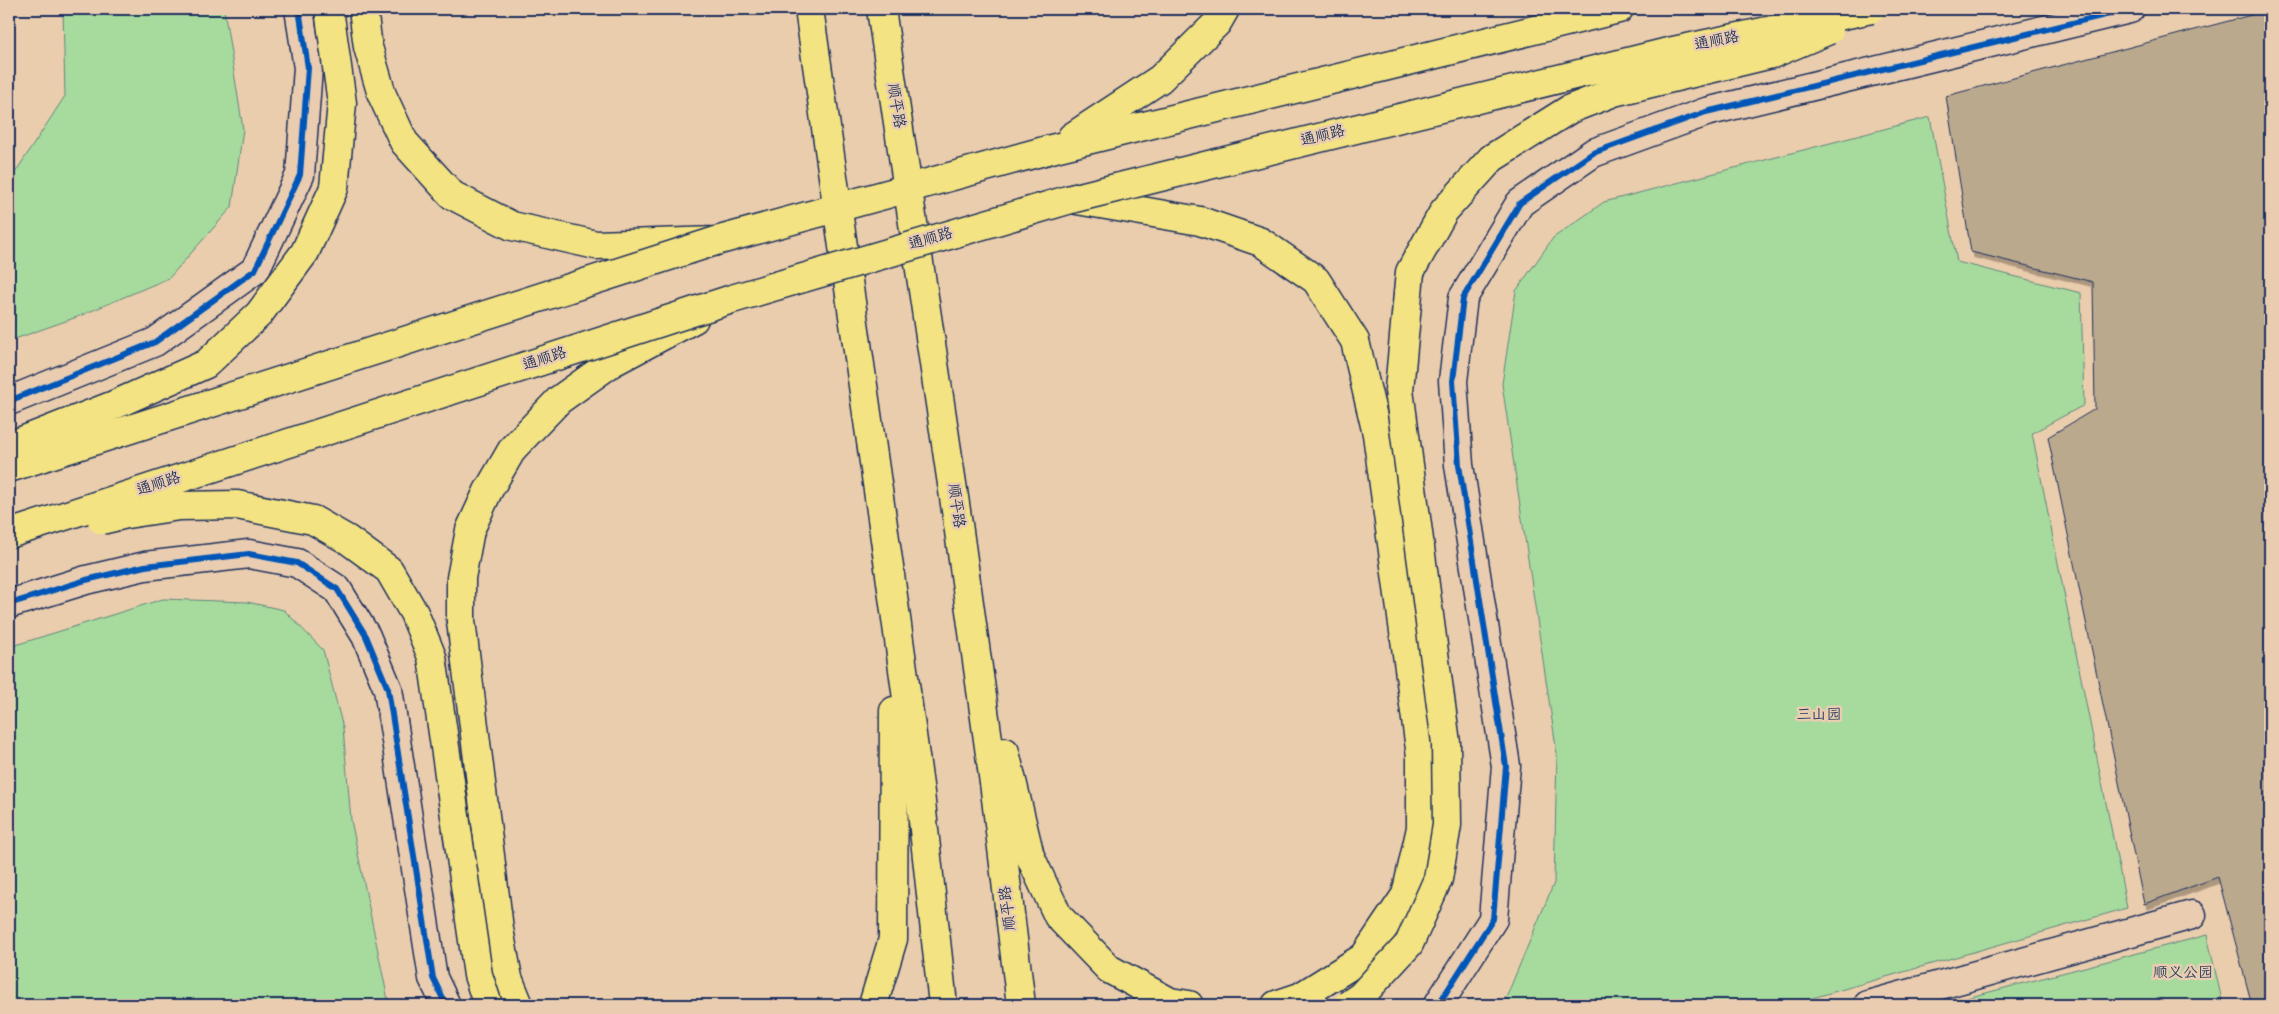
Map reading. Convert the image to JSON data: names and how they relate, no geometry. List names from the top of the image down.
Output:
{
  "streets": {
    "main road": ["通顺路", "顺平路"]
  },
  "parks": ["三山园", "顺义公园"]
}
